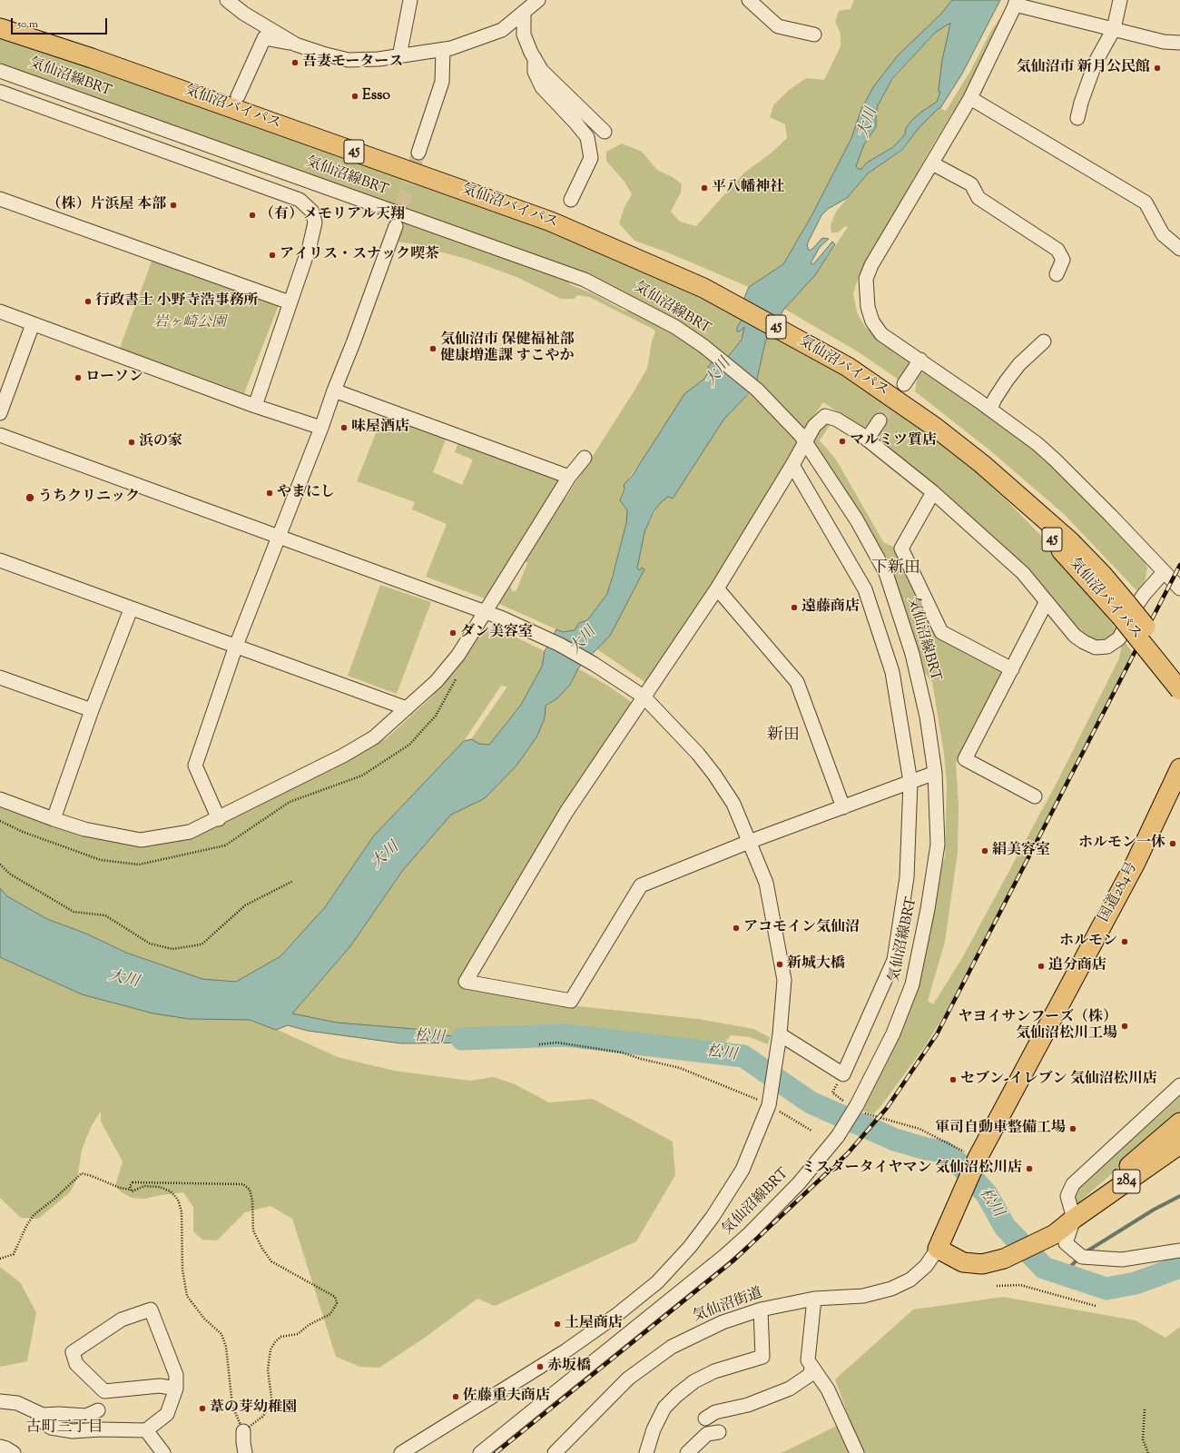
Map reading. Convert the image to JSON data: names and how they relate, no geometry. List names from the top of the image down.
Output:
{
  "streets": {
    "highway": [
      "気仙沼バイパス",
      "45",
      "国道284号",
      "284"
    ],
    "street": ["気仙沼線BRT", "気仙沼街道"]
  },
  "crossings": [
    ["国道284号", "284"],
    ["国道284号", "気仙沼街道"],
    ["284", "気仙沼街道"]
  ],
  "districts": ["下新田", "新田", "古町三丁目"],
  "water": ["大川", "松川"],
  "parks": ["岩ヶ崎公園"],
  "places": [
    "吾妻モータース",
    "気仙沼市 新月公民館",
    "Esso",
    "平八幡神社",
    "（株）片浜屋 本部",
    "（有）メモリアル天翔",
    "アイリス・スナック喫茶",
    "行政書士 小野寺浩事務所",
    "気仙沼市 保健福祉部 健康増進課 すこやか",
    "ローソン",
    "味屋酒店",
    "マルミツ質店",
    "浜の家",
    "やまにし",
    "うちクリニック",
    "遠藤商店",
    "ダン美容室",
    "ホルモン一休",
    "絹美容室",
    "アコモイン気仙沼",
    "ホルモン",
    "新城大橋",
    "追分商店",
    "ヤヨイサンフーズ（株） 気仙沼松川工場",
    "セブン-イレブン 気仙沼松川店",
    "軍司自動車整備工場",
    "ミスタータイヤマン 気仙沼松川店",
    "土屋商店",
    "赤坂橋",
    "佐藤重夫商店",
    "葦の芽幼稚園"
  ],
  "scale_bar": "50 m"
}
